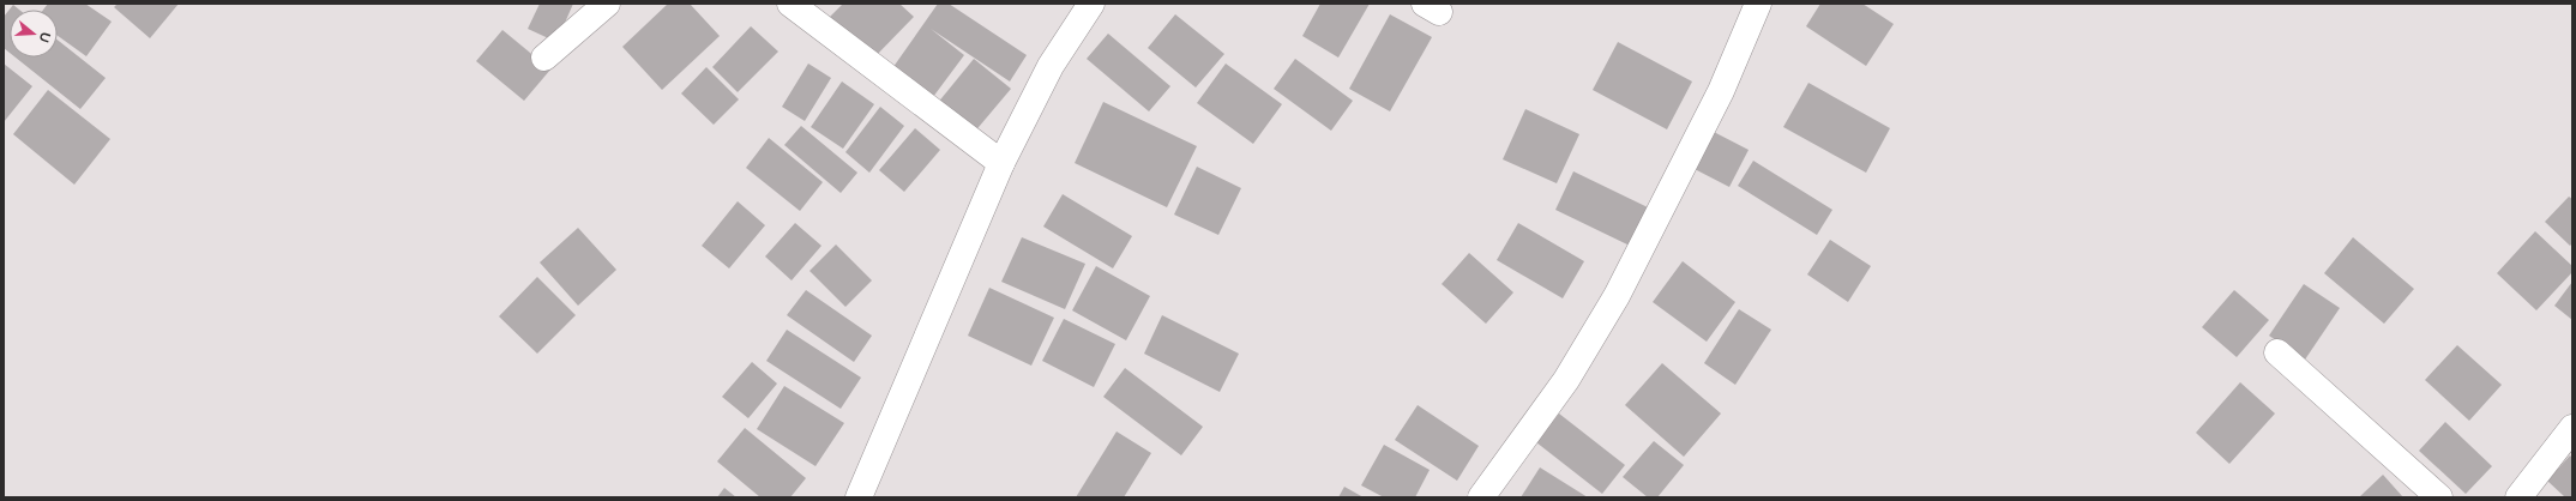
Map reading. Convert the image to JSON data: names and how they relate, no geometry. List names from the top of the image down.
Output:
{
  "north": "right"
}
